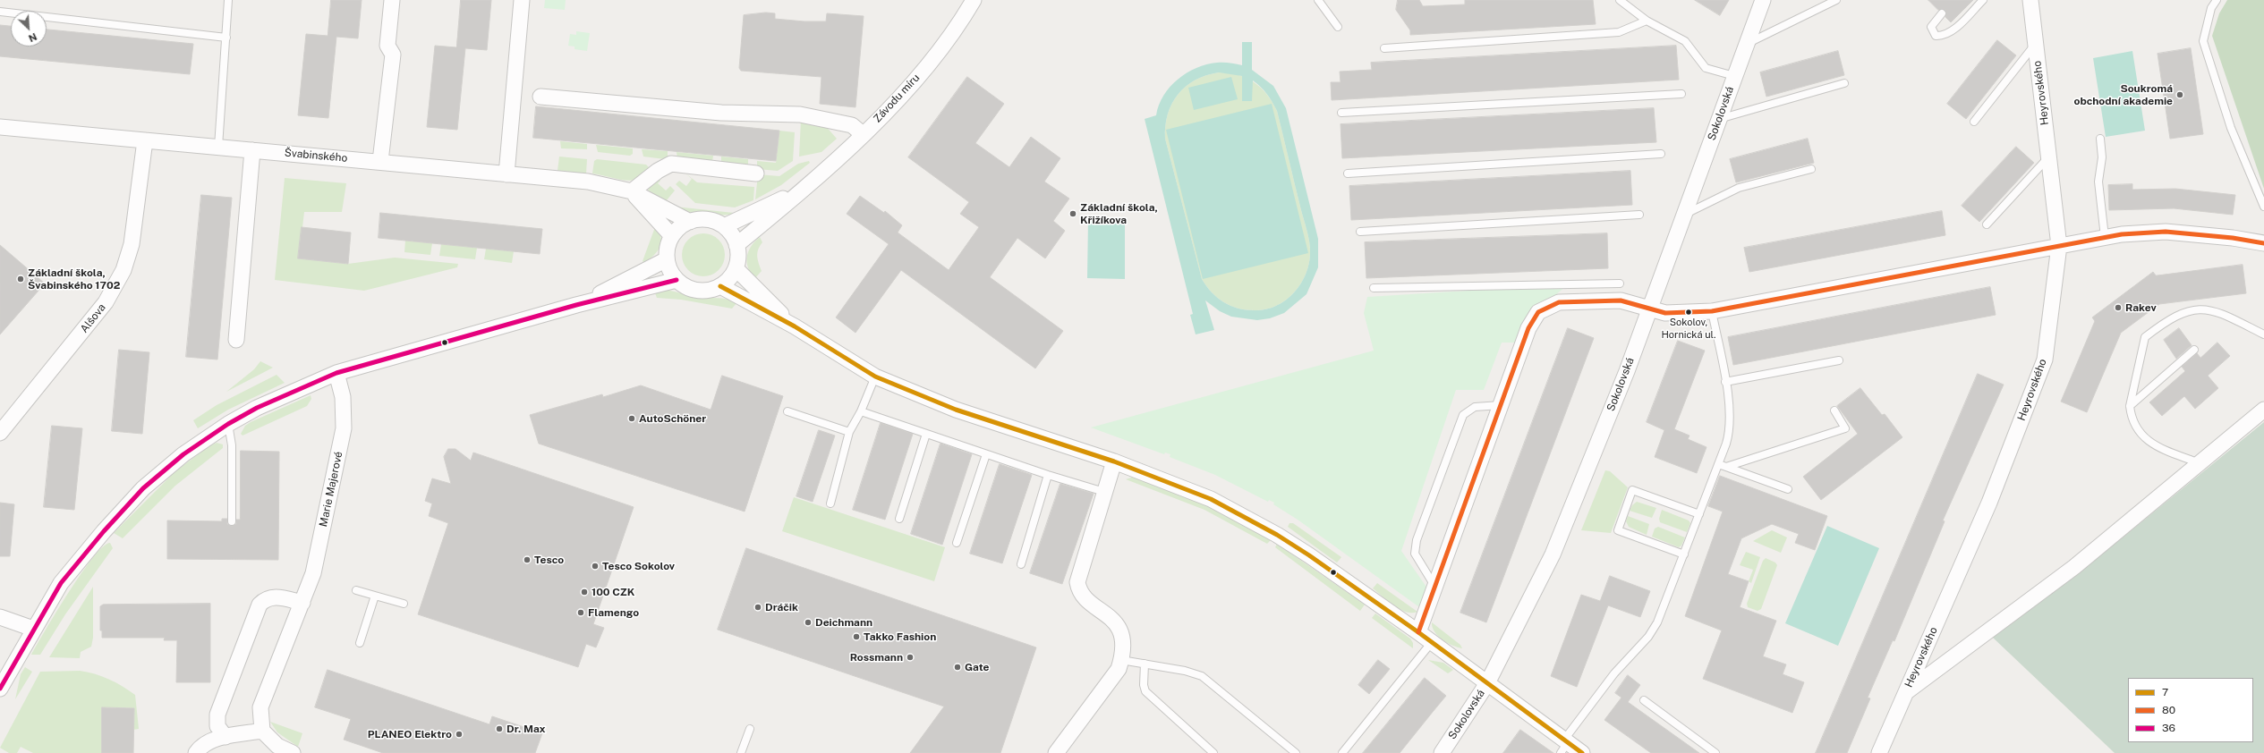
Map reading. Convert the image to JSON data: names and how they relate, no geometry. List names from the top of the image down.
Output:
{
  "streets": {
    "street": [
      "Heyrovského",
      "Závodu míru",
      "Sokolovská",
      "Švabinského",
      "Alšova",
      "Marie Majerové"
    ]
  },
  "crossings": [
    ["Závodu míru", "Švabinského"],
    ["Švabinského", "Alšova"]
  ],
  "places": [
    "Soukromá obchodní akademie",
    "Základní škola, Křižíkova",
    "Základní škola, Švabinského 1702",
    "Rakev",
    "Sokolov, Hornická ul.",
    "AutoSchöner",
    "Tesco",
    "Tesco Sokolov",
    "100 CZK",
    "Dráčik",
    "Flamengo",
    "Deichmann",
    "Takko Fashion",
    "Rossmann",
    "Gate",
    "Dr. Max",
    "PLANEO Elektro"
  ],
  "lines": ["transit line 80", "transit line 36", "transit line 7"],
  "legend": ["7", "80", "36"],
  "north": "bottom right"
}
